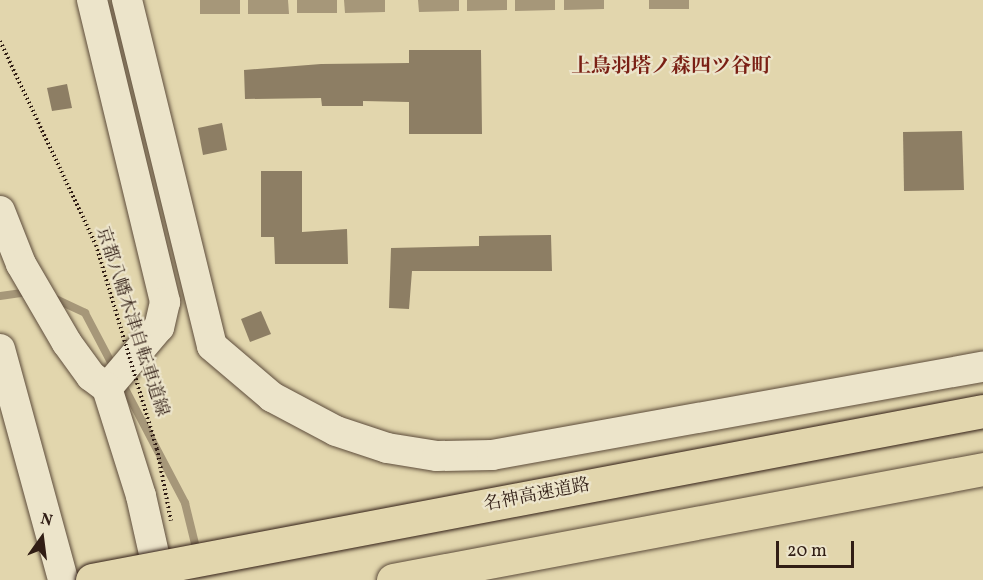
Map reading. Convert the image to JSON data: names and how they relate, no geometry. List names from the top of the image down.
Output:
{
  "streets": {
    "highway": ["名神高速道路"],
    "path": ["京都八幡木津自転車道線"]
  },
  "districts": ["上鳥羽塔ノ森四ツ谷町"],
  "scale_bar": "20 m",
  "north": "top"
}
